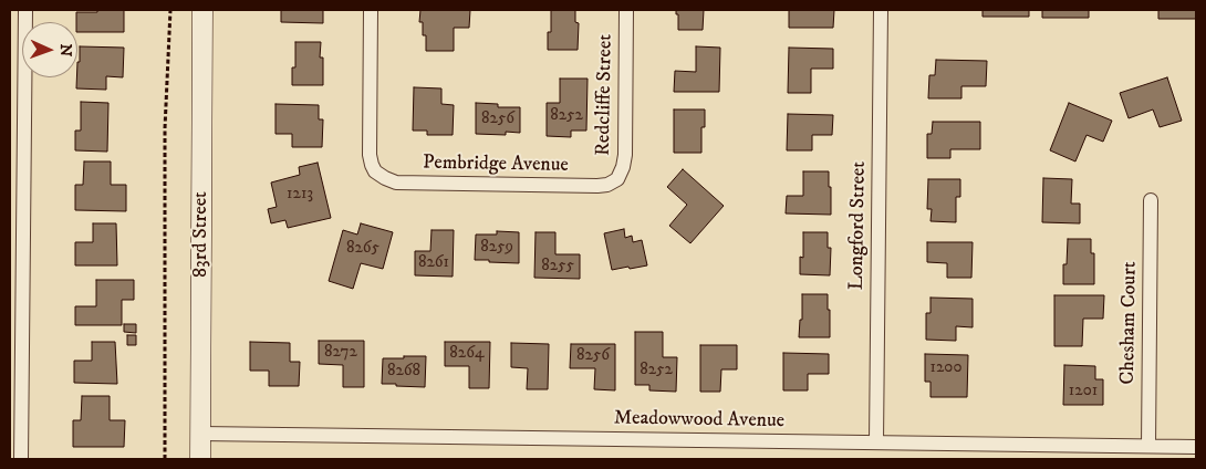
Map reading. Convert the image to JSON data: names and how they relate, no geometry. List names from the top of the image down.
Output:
{
  "streets": {
    "main road": ["83rd Street"],
    "street": [
      "Redcliffe Street",
      "Pembridge Avenue",
      "Longford Street",
      "Chesham Court",
      "Meadowwood Avenue"
    ]
  },
  "crossings": [
    ["Redcliffe Street", "Pembridge Avenue"],
    ["Longford Street", "Meadowwood Avenue"],
    ["83rd Street", "Meadowwood Avenue"],
    ["Chesham Court", "Meadowwood Avenue"]
  ],
  "house_numbers": [
    "8252",
    "8256",
    "1213",
    "8259",
    "8265",
    "8261",
    "8255",
    "8272",
    "8264",
    "8256",
    "1200",
    "8252",
    "8268",
    "1201"
  ],
  "north": "right"
}
